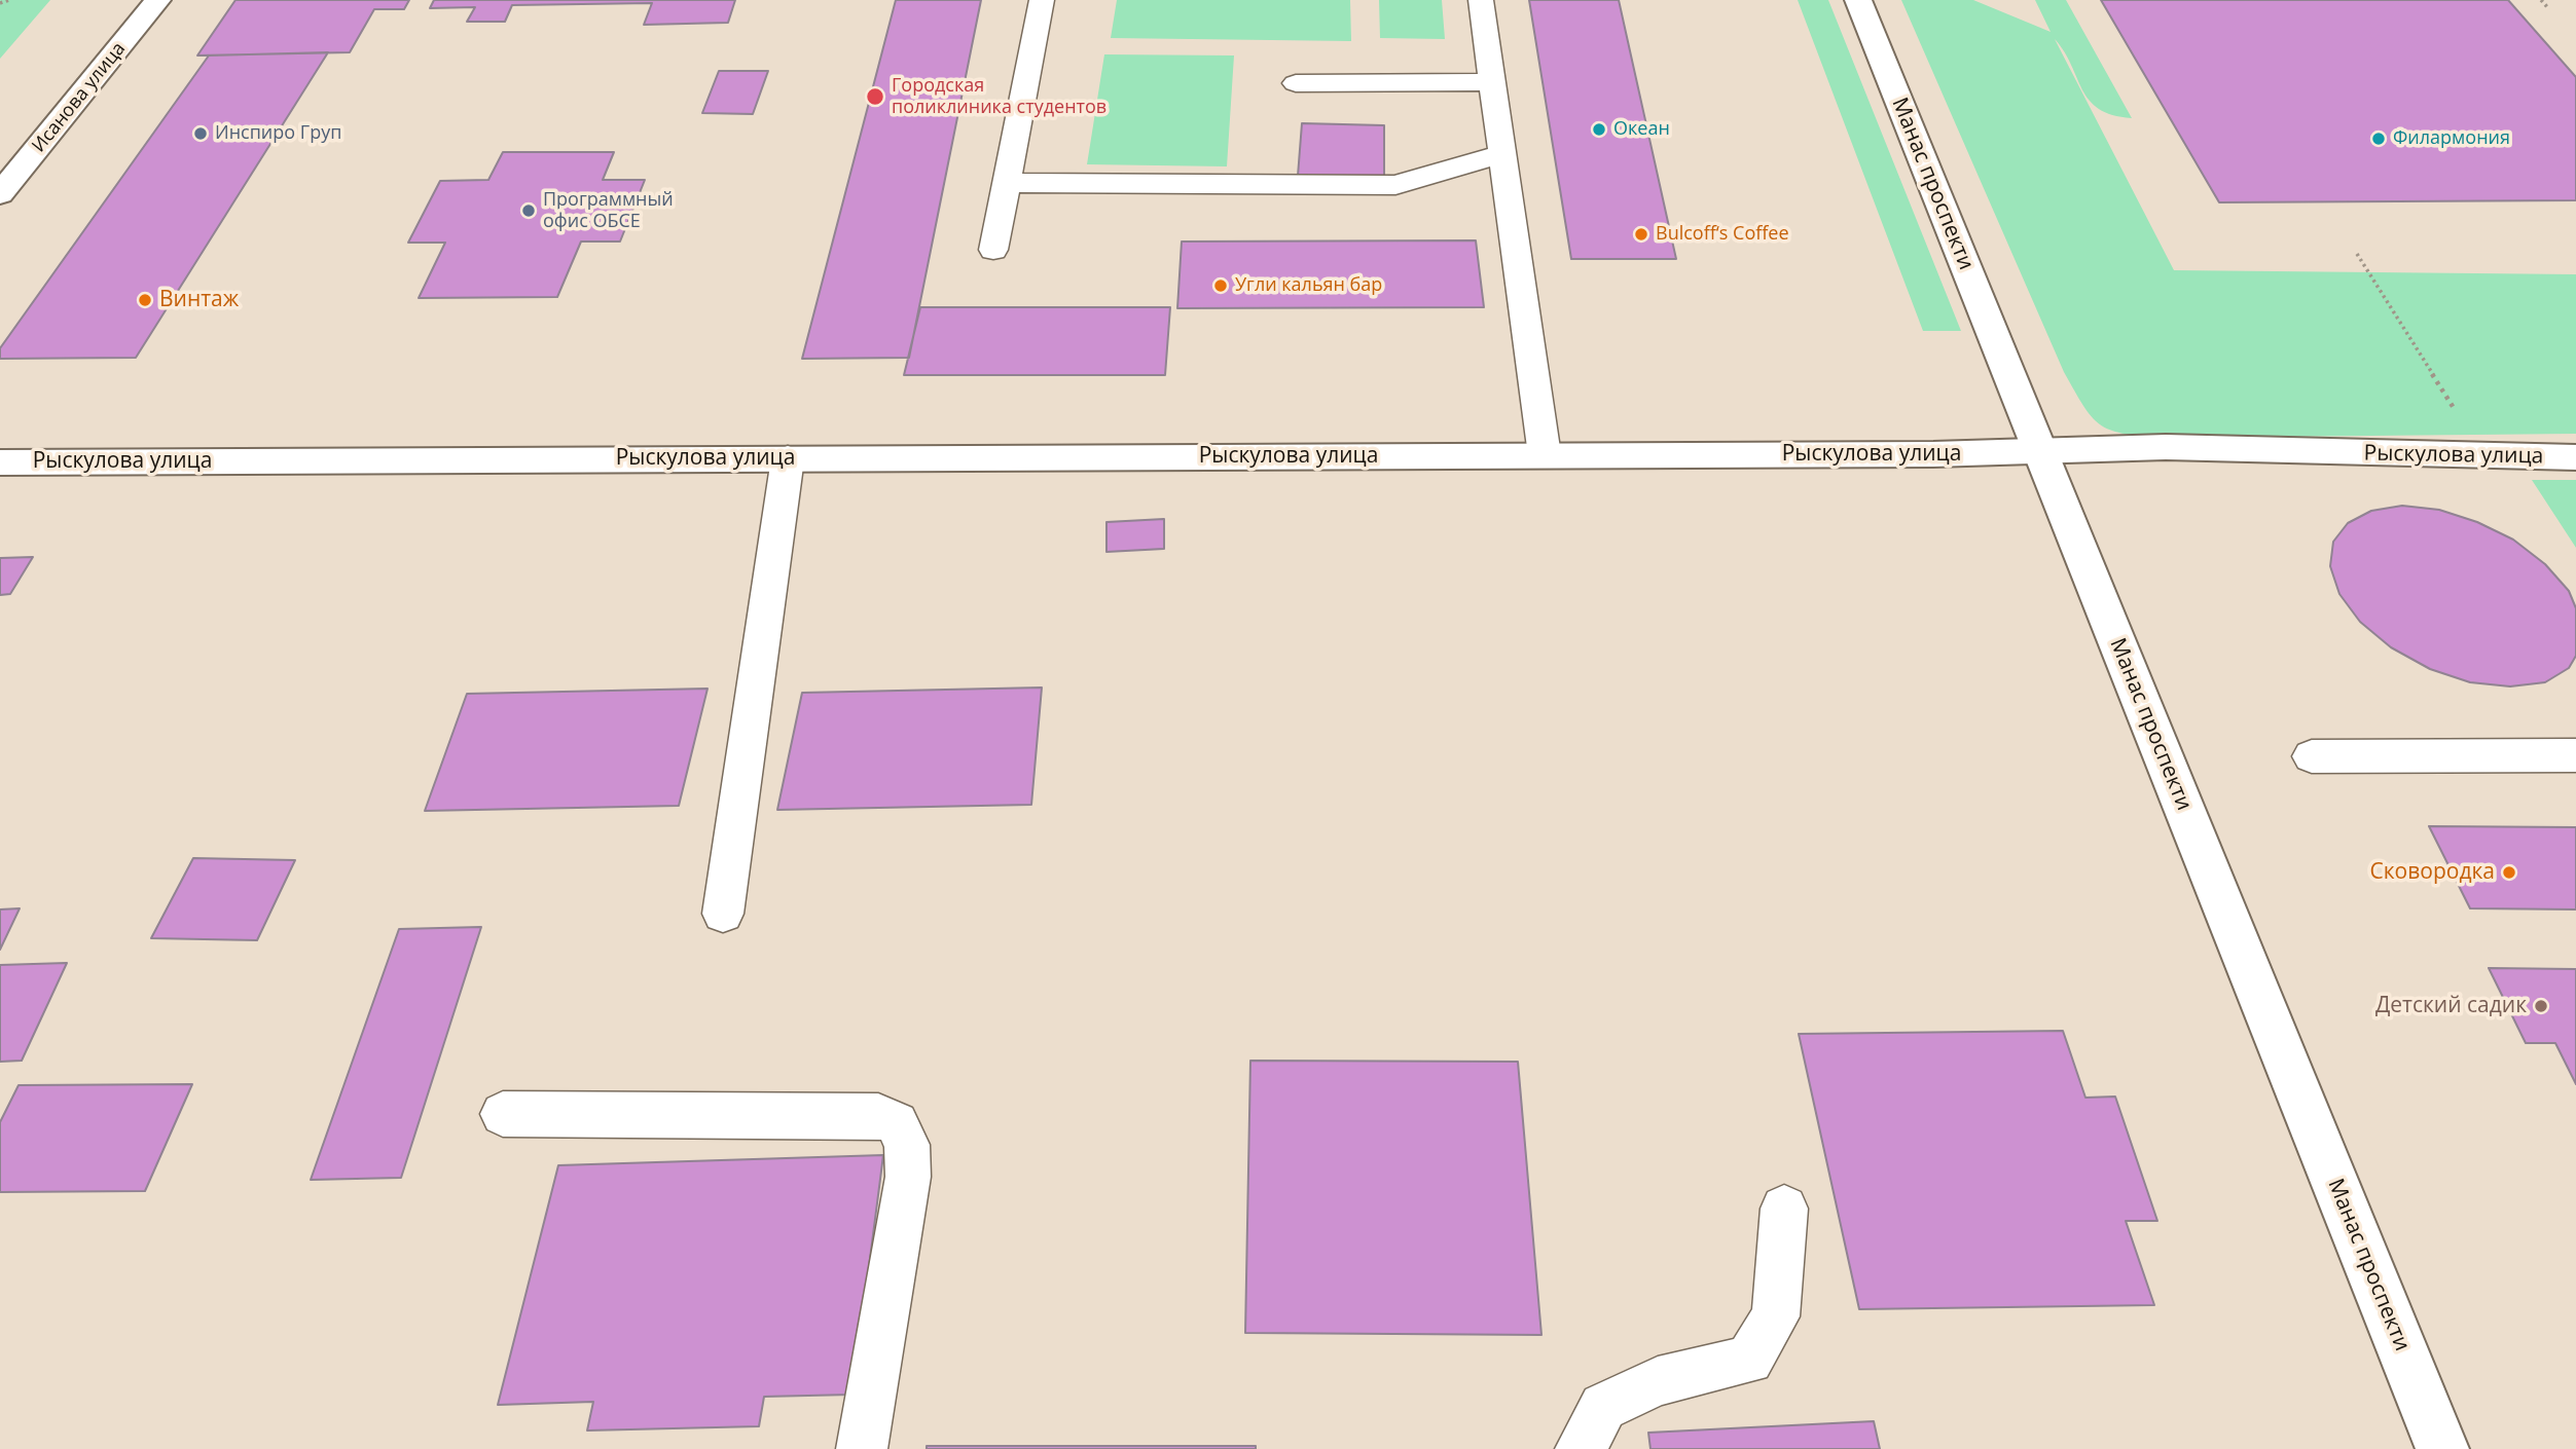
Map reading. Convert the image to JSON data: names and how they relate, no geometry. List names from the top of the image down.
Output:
{
  "streets": {
    "street": ["Исанова улица", "Манас проспекти", "Рыскулова улица"]
  },
  "crossings": [
    ["Манас проспекти", "Рыскулова улица"]
  ],
  "places": [
    "Городская поликлиника студентов",
    "Океан",
    "Инспиро Груп",
    "Филармония",
    "Программный офис ОБСЕ",
    "Bulcoff‘s Coffee",
    "Угли кальян бар",
    "Винтаж",
    "Сковородка",
    "Детский садик"
  ]
}
